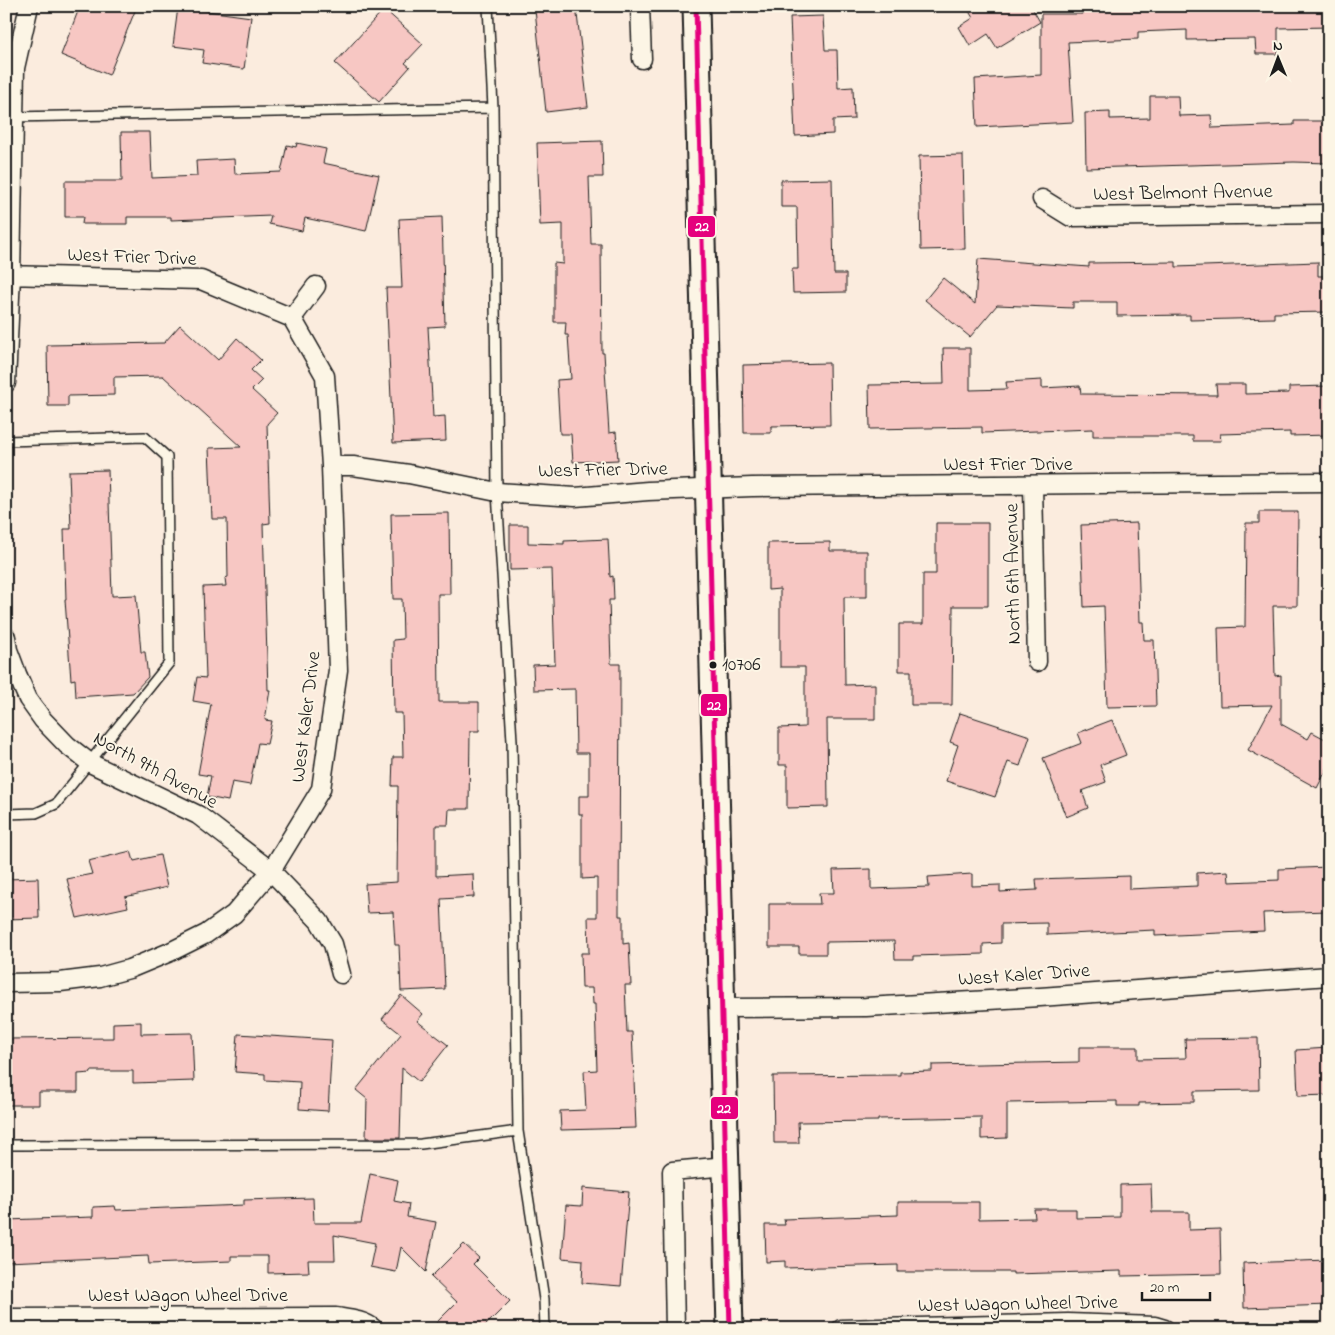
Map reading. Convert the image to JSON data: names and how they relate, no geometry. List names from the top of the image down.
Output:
{
  "streets": {
    "street": [
      "West Belmont Avenue",
      "West Frier Drive",
      "North 6th Avenue",
      "West Kaler Drive",
      "North 9th Avenue",
      "West Wagon Wheel Drive"
    ]
  },
  "crossings": [
    ["West Frier Drive", "North 6th Avenue"],
    ["West Frier Drive", "West Kaler Drive"],
    ["West Kaler Drive", "North 9th Avenue"]
  ],
  "places": ["10706"],
  "lines": ["transit line 22"],
  "scale_bar": "20 m",
  "north": "top"
}
